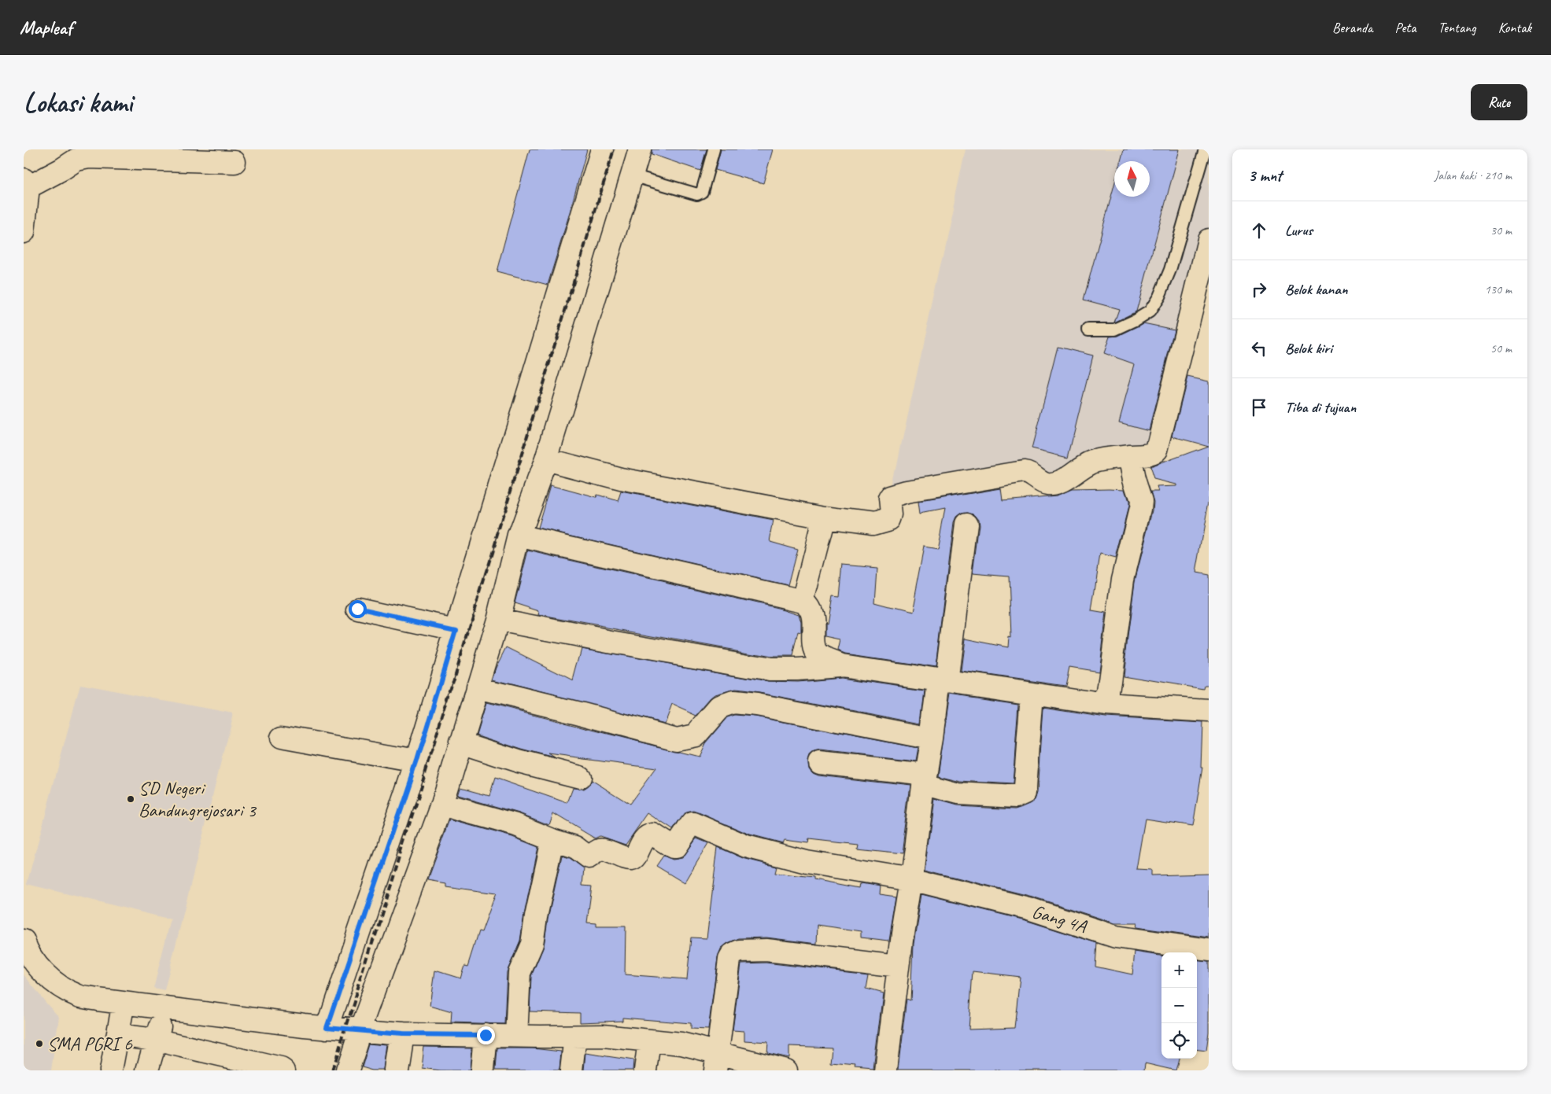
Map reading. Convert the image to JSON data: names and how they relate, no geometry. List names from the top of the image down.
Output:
{
  "streets": {
    "street": ["Gang 4A"]
  },
  "places": ["SD Negeri Bandungrejosari 3", "SMA PGRI 6"],
  "north": "top",
  "page": {
    "header": "Mapleaf",
    "nav": [
      "Beranda",
      "Peta",
      "Tentang",
      "Kontak"
    ],
    "buttons": "Rute",
    "title": "Lokasi kami",
    "heading": ["3 mnt", "Jalan kaki · 210 m"],
    "list": [
      ["Lurus", "30 m"],
      ["Belok kanan", "130 m"],
      ["Belok kiri", "50 m"],
      "Tiba di tujuan"
    ],
    "map_buttons": ["+", "−"]
  }
}
